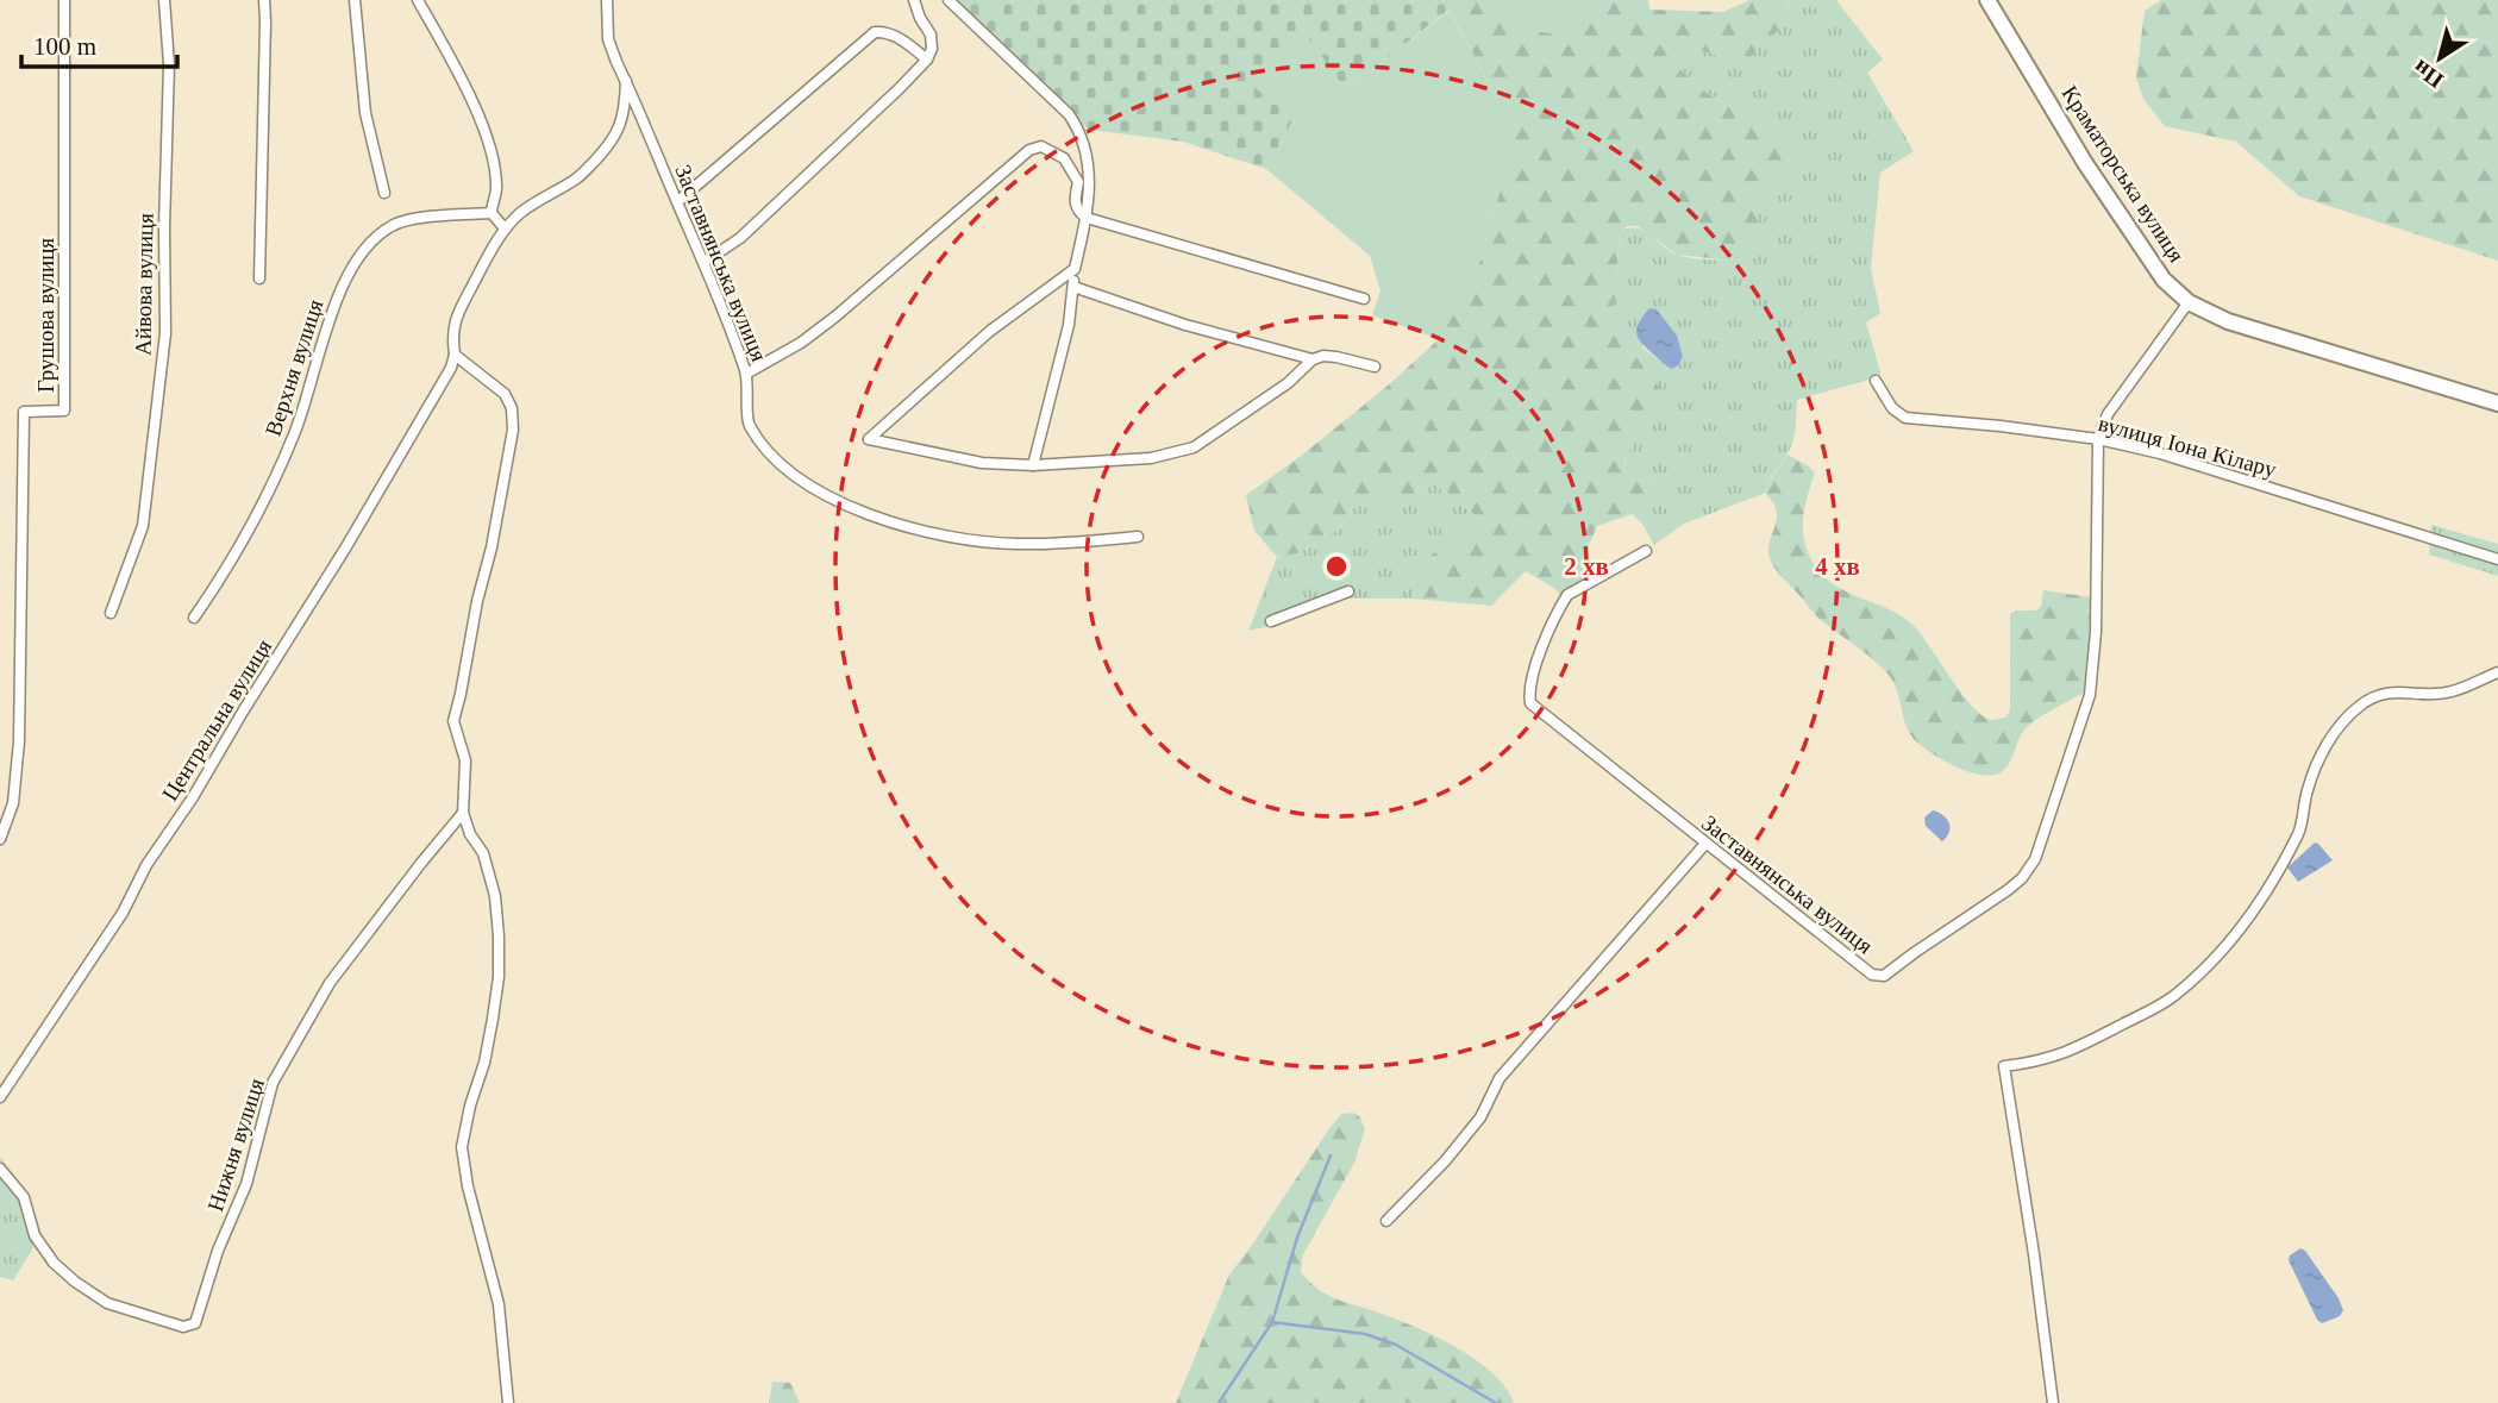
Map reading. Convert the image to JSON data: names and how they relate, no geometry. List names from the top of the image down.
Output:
{
  "streets": {
    "street": [
      "Краматорська вулиця",
      "Заставнянська вулиця",
      "Айвова вулиця",
      "Грушова вулиця",
      "Верхня вулиця",
      "вулиця Іона Кілару",
      "Центральна вулиця",
      "Нижня вулиця"
    ]
  },
  "crossings": [
    ["Краматорська вулиця", "Заставнянська вулиця"],
    ["Заставнянська вулиця", "вулиця Іона Кілару"]
  ],
  "scale_bar": "100 m",
  "north": "bottom left",
  "rings": ["2 хв", "4 хв"]
}
